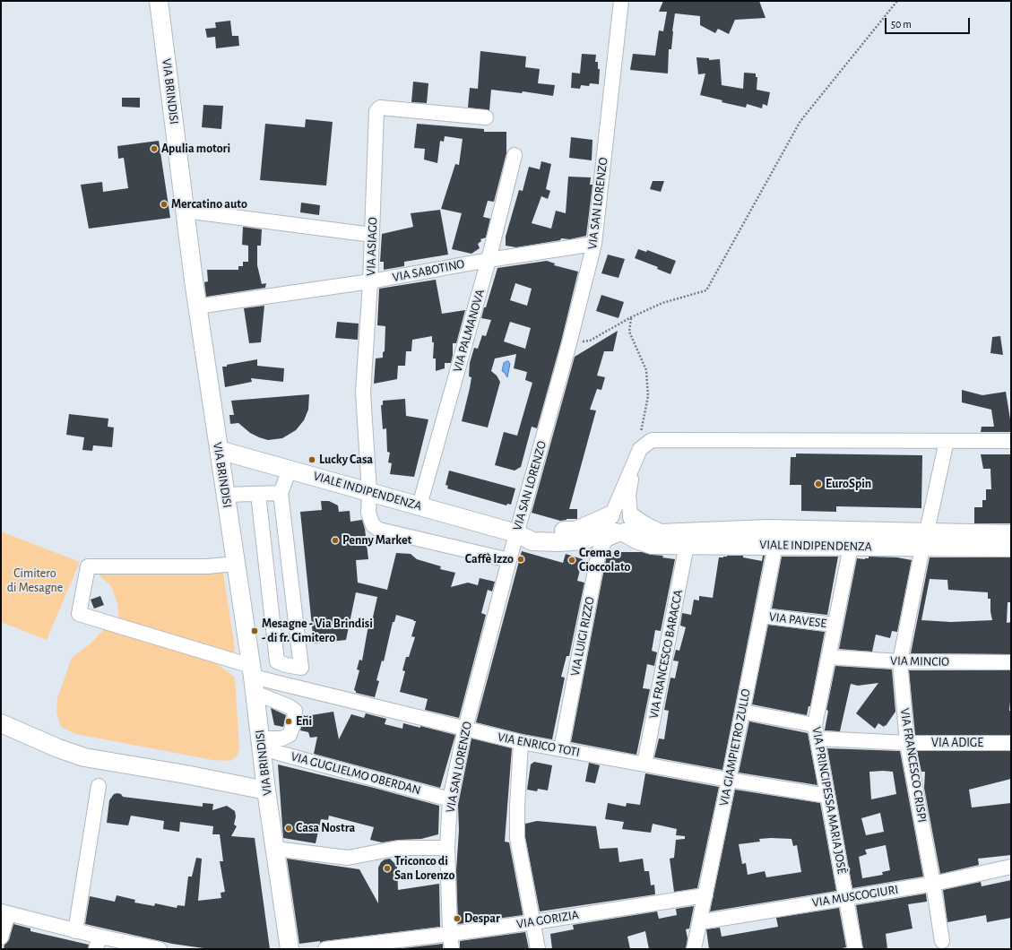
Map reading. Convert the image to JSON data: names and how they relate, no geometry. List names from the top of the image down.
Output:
{
  "streets": {
    "main road": ["VIA BRINDISI", "VIALE INDIPENDENZA"],
    "street": [
      "VIA SAN LORENZO",
      "VIA ASIAGO",
      "VIA SABOTINO",
      "VIA PALMANOVA",
      "VIA PAVESE",
      "VIA LUIGI RIZZO",
      "VIA FRANCESCO BARACCA",
      "VIA MINCIO",
      "VIA ADIGE",
      "VIA ENRICO TOTI",
      "VIA GIAMPIETRO ZULLO",
      "VIA FRANCESCO CRISPI",
      "VIA GUGLIELMO OBERDAN",
      "VIA PRINCIPESSA MARIA JOSÈ",
      "VIA MUSCOGIURI",
      "VIA GORIZIA"
    ]
  },
  "crossings": [
    ["VIA BRINDISI", "VIA SABOTINO"],
    ["VIA BRINDISI", "VIALE INDIPENDENZA"],
    ["VIA BRINDISI", "VIA ENRICO TOTI"],
    ["VIA BRINDISI", "VIA GUGLIELMO OBERDAN"],
    ["VIA SAN LORENZO", "VIA ASIAGO"],
    ["VIA SAN LORENZO", "VIA SABOTINO"],
    ["VIA SAN LORENZO", "VIALE INDIPENDENZA"],
    ["VIA SAN LORENZO", "VIA ENRICO TOTI"],
    ["VIA SAN LORENZO", "VIA GUGLIELMO OBERDAN"],
    ["VIA SAN LORENZO", "VIA GORIZIA"],
    ["VIA ASIAGO", "VIA SABOTINO"],
    ["VIA ASIAGO", "VIALE INDIPENDENZA"],
    ["VIA SABOTINO", "VIA PALMANOVA"],
    ["VIA PALMANOVA", "VIALE INDIPENDENZA"],
    ["VIALE INDIPENDENZA", "VIA LUIGI RIZZO"],
    ["VIALE INDIPENDENZA", "VIA FRANCESCO BARACCA"],
    ["VIALE INDIPENDENZA", "VIA GIAMPIETRO ZULLO"],
    ["VIALE INDIPENDENZA", "VIA FRANCESCO CRISPI"],
    ["VIALE INDIPENDENZA", "VIA PRINCIPESSA MARIA JOSÈ"],
    ["VIA PAVESE", "VIA GIAMPIETRO ZULLO"],
    ["VIA PAVESE", "VIA PRINCIPESSA MARIA JOSÈ"],
    ["VIA LUIGI RIZZO", "VIA ENRICO TOTI"],
    ["VIA FRANCESCO BARACCA", "VIA ENRICO TOTI"],
    ["VIA MINCIO", "VIA FRANCESCO CRISPI"],
    ["VIA MINCIO", "VIA PRINCIPESSA MARIA JOSÈ"],
    ["VIA ADIGE", "VIA FRANCESCO CRISPI"],
    ["VIA ADIGE", "VIA PRINCIPESSA MARIA JOSÈ"],
    ["VIA ENRICO TOTI", "VIA GIAMPIETRO ZULLO"],
    ["VIA ENRICO TOTI", "VIA PRINCIPESSA MARIA JOSÈ"],
    ["VIA GIAMPIETRO ZULLO", "VIA MUSCOGIURI"],
    ["VIA GIAMPIETRO ZULLO", "VIA GORIZIA"],
    ["VIA FRANCESCO CRISPI", "VIA MUSCOGIURI"],
    ["VIA PRINCIPESSA MARIA JOSÈ", "VIA MUSCOGIURI"]
  ],
  "parks": ["Cimitero di Mesagne"],
  "places": [
    "Apulia motori",
    "Mercatino auto",
    "Lucky Casa",
    "EuroSpin",
    "Penny Market",
    "Caffè Izzo",
    "Crema e Cioccolato",
    "Mesagne - Via Brindisi - di fr. Cimitero",
    "Eni",
    "Casa Nostra",
    "Triconco di San Lorenzo",
    "Despar"
  ],
  "scale_bar": "50 m"
}
